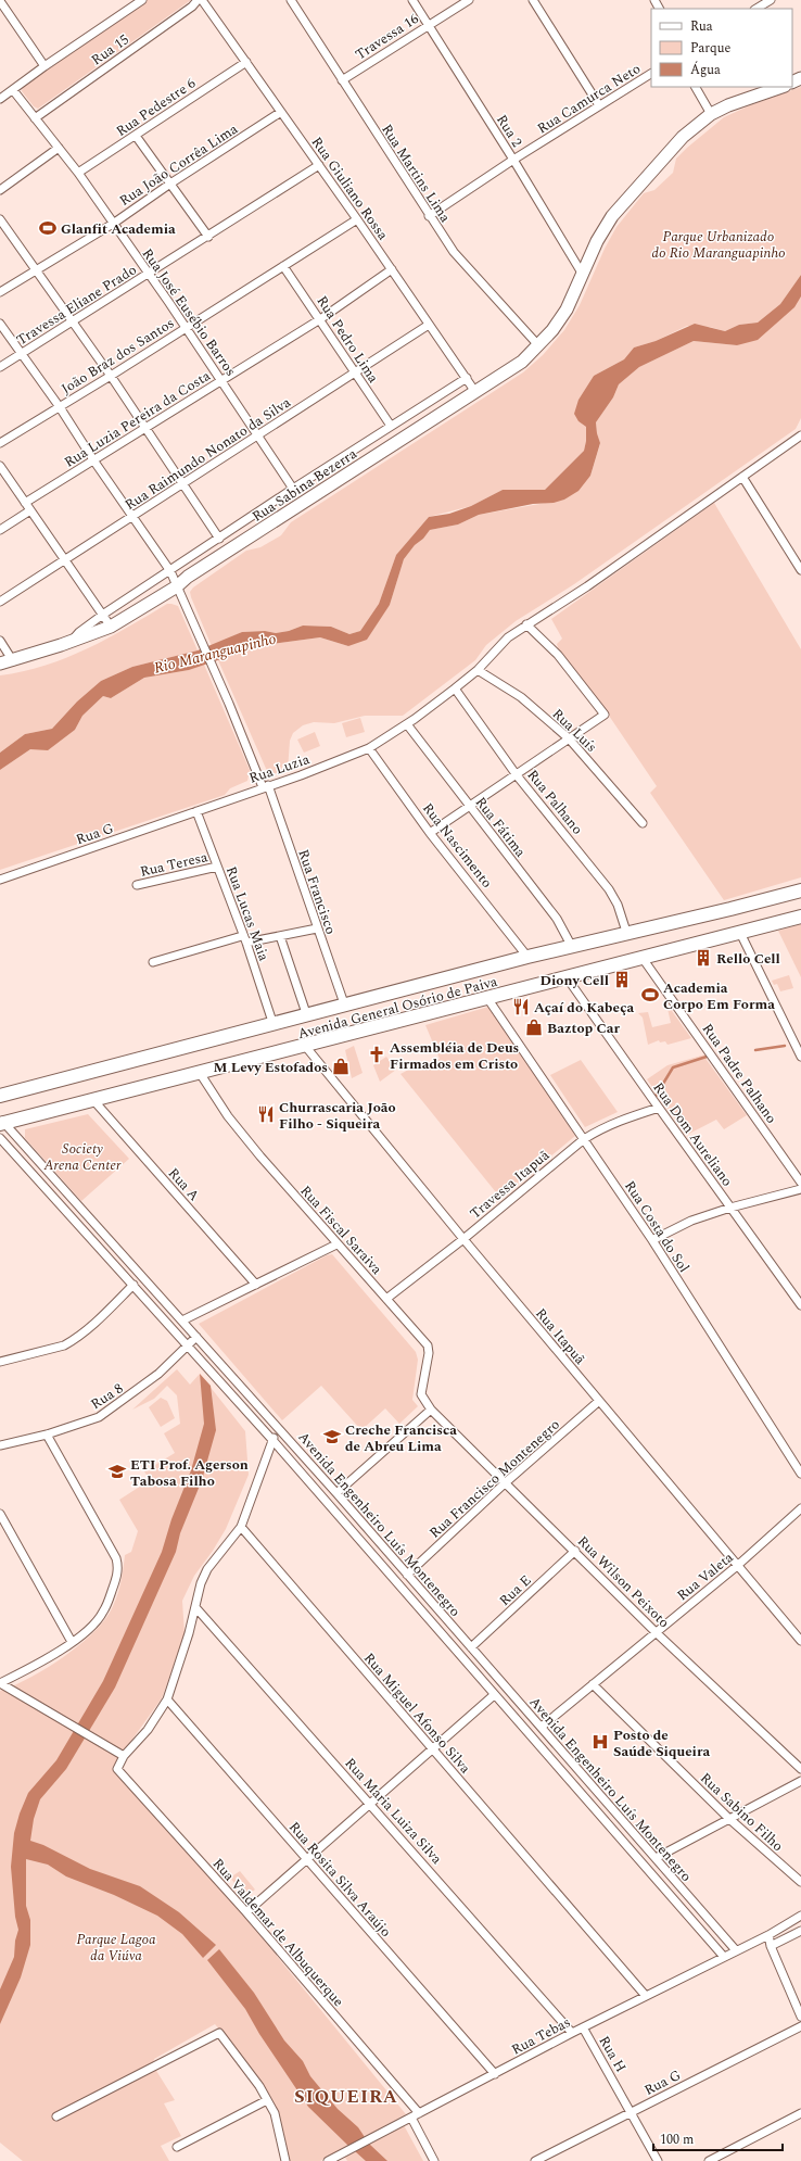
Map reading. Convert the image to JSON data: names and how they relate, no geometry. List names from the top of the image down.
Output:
{
  "streets": {
    "main road": ["Rua Sabina Bezerra", "Avenida General Osório de Paiva"],
    "street": [
      "Travessa 16",
      "Rua 15",
      "Rua Camurca Neto",
      "Rua Pedestre 6",
      "Rua 2",
      "Rua João Corrêa Lima",
      "Rua Martins Lima",
      "Rua Giuliano Rossa",
      "Travessa Eliane Prado",
      "Rua José Eusébio Barros",
      "Rua Pedro Lima",
      "João Braz dos Santos",
      "Rua Luzia Pereira da Costa",
      "Rua Raimundo Nonato da Silva",
      "Rua Luís",
      "Rua Luzia",
      "Rua Palhano",
      "Rua Fátima",
      "Rua G",
      "Rua Nascimento",
      "Rua Teresa",
      "Rua Francisco",
      "Rua Lucas Maia",
      "Rua Padre Palhano",
      "Rua Dom Aureliano",
      "Rua A",
      "Travessa Itapuã",
      "Rua Costa do Sol",
      "Rua Fiscal Saraiva",
      "Rua Itapuã",
      "Rua 8",
      "Rua Francisco Montenegro",
      "Avenida Engenheiro Luís Montenegro",
      "Rua Valeta",
      "Rua Wilson Peixoto",
      "Rua E",
      "Rua Miguel Afonso Silva",
      "Rua Maria Luiza Silva",
      "Rua Sabino Filho",
      "Rua Rosita Silva Araújo",
      "Rua Valdemar de Albuquerque",
      "Rua Tebas",
      "Rua H"
    ]
  },
  "crossings": [
    ["Travessa 16", "Rua 2"],
    ["Travessa 16", "Rua Martins Lima"],
    ["Rua 15", "Rua José Eusébio Barros"],
    ["Rua Camurca Neto", "Rua 2"],
    ["Rua Camurca Neto", "Rua Martins Lima"],
    ["Rua Pedestre 6", "Rua Giuliano Rossa"],
    ["Rua Pedestre 6", "Rua José Eusébio Barros"],
    ["Rua 2", "Rua Sabina Bezerra"],
    ["Rua João Corrêa Lima", "Rua Giuliano Rossa"],
    ["Rua João Corrêa Lima", "Rua José Eusébio Barros"],
    ["Rua Martins Lima", "Rua Sabina Bezerra"],
    ["Rua Giuliano Rossa", "Travessa Eliane Prado"],
    ["Rua Giuliano Rossa", "João Braz dos Santos"],
    ["Rua Giuliano Rossa", "Rua Luzia Pereira da Costa"],
    ["Rua Giuliano Rossa", "Rua Raimundo Nonato da Silva"],
    ["Rua Giuliano Rossa", "Rua Sabina Bezerra"],
    ["Travessa Eliane Prado", "Rua José Eusébio Barros"],
    ["Rua José Eusébio Barros", "João Braz dos Santos"],
    ["Rua José Eusébio Barros", "Rua Luzia Pereira da Costa"],
    ["Rua José Eusébio Barros", "Rua Raimundo Nonato da Silva"],
    ["Rua Pedro Lima", "João Braz dos Santos"],
    ["Rua Pedro Lima", "Rua Luzia Pereira da Costa"],
    ["Rua Pedro Lima", "Rua Raimundo Nonato da Silva"],
    ["Rua Sabina Bezerra", "Rua Francisco"],
    ["Rua Luzia", "Rua G"],
    ["Rua Luzia", "Rua Nascimento"],
    ["Rua Luzia", "Rua Francisco"],
    ["Rua Luzia", "Rua Lucas Maia"],
    ["Rua Palhano", "Avenida General Osório de Paiva"],
    ["Rua Fátima", "Avenida General Osório de Paiva"],
    ["Rua G", "Rua Lucas Maia"],
    ["Rua G", "Rua H"],
    ["Rua Nascimento", "Avenida General Osório de Paiva"],
    ["Rua Teresa", "Rua Lucas Maia"],
    ["Rua Francisco", "Avenida General Osório de Paiva"],
    ["Rua Lucas Maia", "Avenida General Osório de Paiva"],
    ["Avenida General Osório de Paiva", "Rua Padre Palhano"],
    ["Avenida General Osório de Paiva", "Rua Dom Aureliano"],
    ["Avenida General Osório de Paiva", "Rua A"],
    ["Avenida General Osório de Paiva", "Rua Costa do Sol"],
    ["Avenida General Osório de Paiva", "Rua Fiscal Saraiva"],
    ["Avenida General Osório de Paiva", "Rua Itapuã"],
    ["Avenida General Osório de Paiva", "Avenida Engenheiro Luís Montenegro"],
    ["Rua Dom Aureliano", "Travessa Itapuã"],
    ["Travessa Itapuã", "Rua Costa do Sol"],
    ["Travessa Itapuã", "Rua Fiscal Saraiva"],
    ["Travessa Itapuã", "Rua Itapuã"],
    ["Rua Fiscal Saraiva", "Rua Wilson Peixoto"],
    ["Rua Itapuã", "Rua Francisco Montenegro"],
    ["Rua Itapuã", "Rua Valeta"],
    ["Rua 8", "Avenida Engenheiro Luís Montenegro"],
    ["Rua Francisco Montenegro", "Avenida Engenheiro Luís Montenegro"],
    ["Rua Francisco Montenegro", "Rua Wilson Peixoto"],
    ["Avenida Engenheiro Luís Montenegro", "Rua Valeta"],
    ["Avenida Engenheiro Luís Montenegro", "Rua E"],
    ["Avenida Engenheiro Luís Montenegro", "Rua Tebas"],
    ["Rua Valeta", "Rua Wilson Peixoto"],
    ["Rua Valeta", "Rua Sabino Filho"],
    ["Rua Wilson Peixoto", "Rua E"],
    ["Rua Miguel Afonso Silva", "Rua Tebas"],
    ["Rua Maria Luiza Silva", "Rua Tebas"],
    ["Rua Rosita Silva Araújo", "Rua Tebas"],
    ["Rua Valdemar de Albuquerque", "Rua Tebas"],
    ["Rua Tebas", "Rua H"]
  ],
  "districts": ["SIQUEIRA"],
  "water": ["Rio Maranguapinho"],
  "parks": ["Parque Urbanizado do Rio Maranguapinho", "Society Arena Center", "Parque Lagoa da Viúva"],
  "places": {
    "sports": ["Glanfit Academia", "Academia Corpo Em Forma"],
    "building": ["Rello Cell", "Diony Cell"],
    "restaurant": ["Açaí do Kabeça", "Churrascaria João Filho - Siqueira"],
    "shop": ["Baztop Car", "M Levy Estofados"],
    "church": ["Assembléia de Deus Firmados em Cristo"],
    "school or university": ["Creche Francisca de Abreu Lima", "ETI Prof. Agerson Tabosa Filho"],
    "hospital": ["Posto de Saúde Siqueira"]
  },
  "legend": ["Rua", "Parque", "Água"],
  "scale_bar": "100 m"
}
